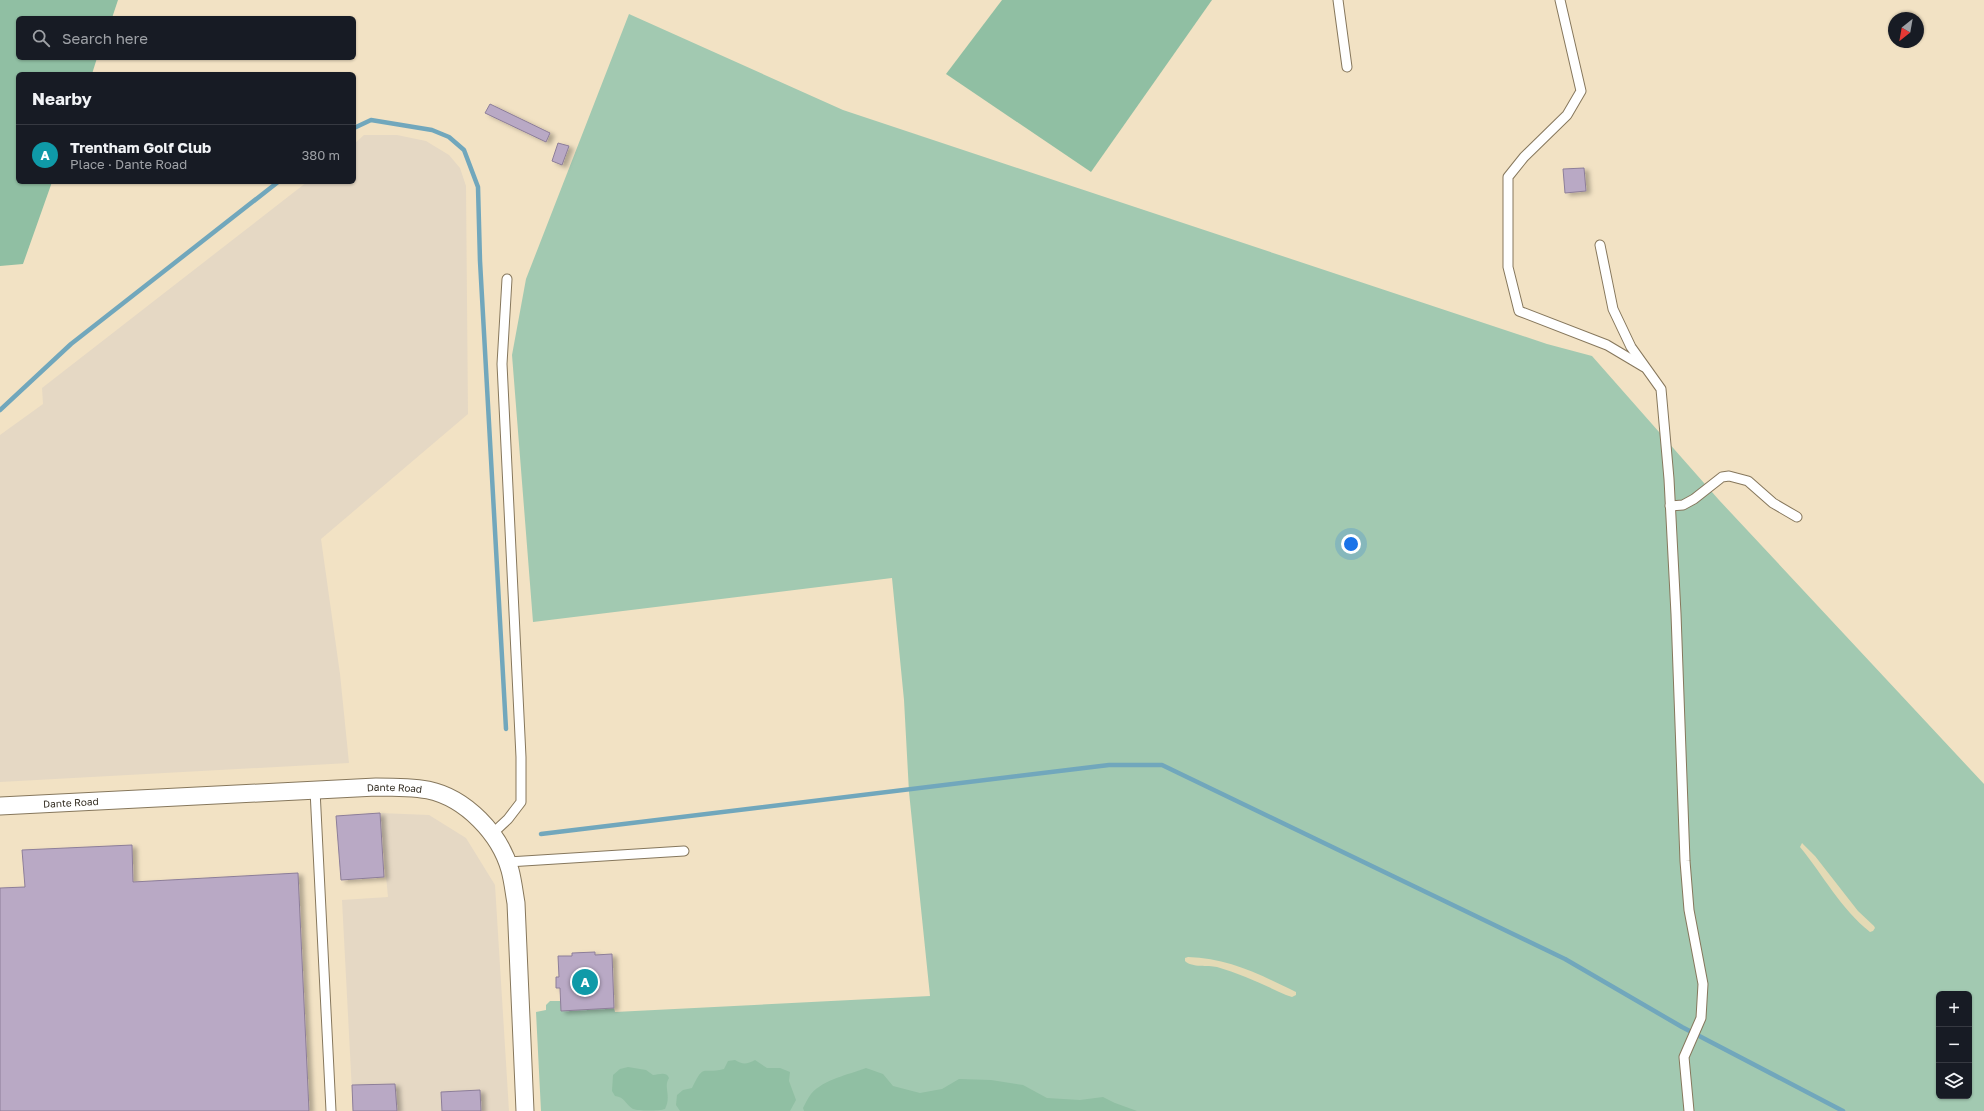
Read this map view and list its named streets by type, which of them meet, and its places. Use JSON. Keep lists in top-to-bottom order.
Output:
{
  "streets": {
    "street": ["Dante Road"]
  },
  "north": "bottom left",
  "page": {
    "search": "Search here",
    "heading": "Nearby",
    "list": [
      {
        "mark": "A",
        "name": "Trentham Golf Club",
        "note": "Place · Dante Road",
        "value": "380 m"
      }
    ],
    "pins": "A",
    "map_buttons": ["+", "−"]
  }
}
